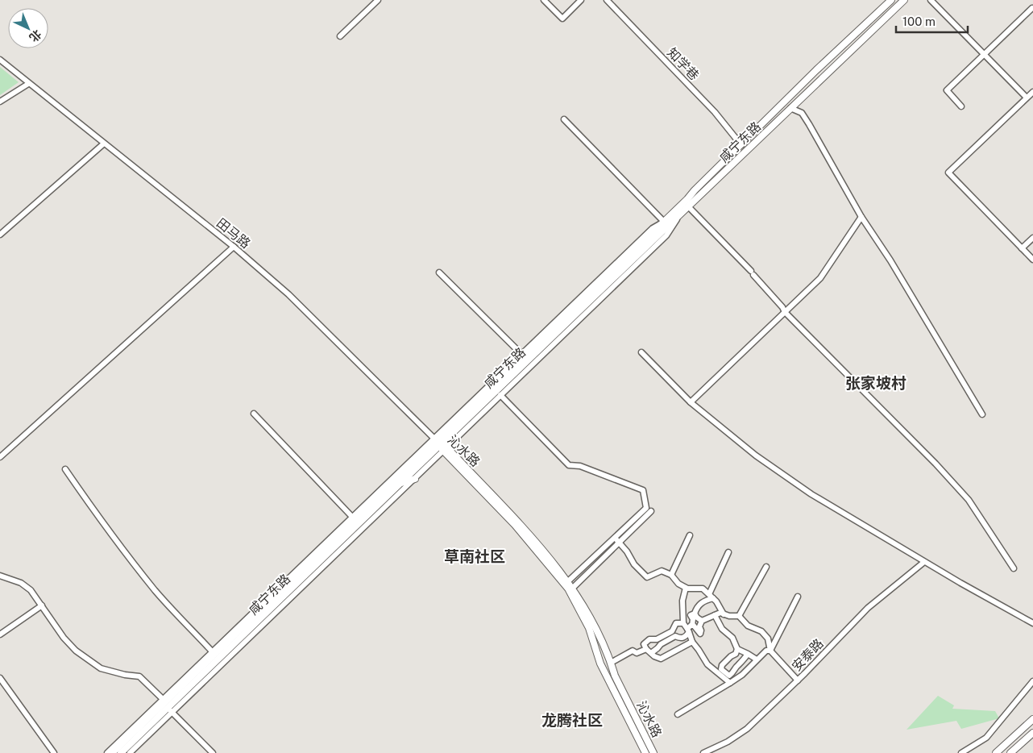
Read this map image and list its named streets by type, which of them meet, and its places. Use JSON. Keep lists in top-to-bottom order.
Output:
{
  "streets": {
    "main road": ["咸宁东路", "沁水路"],
    "street": ["知学巷", "田马路", "安泰路"]
  },
  "crossings": [
    ["知学巷", "咸宁东路"],
    ["咸宁东路", "田马路"],
    ["咸宁东路", "沁水路"],
    ["田马路", "沁水路"]
  ],
  "districts": ["张家坡村", "草南社区", "龙腾社区"],
  "scale_bar": "100 m",
  "north": "bottom right"
}
